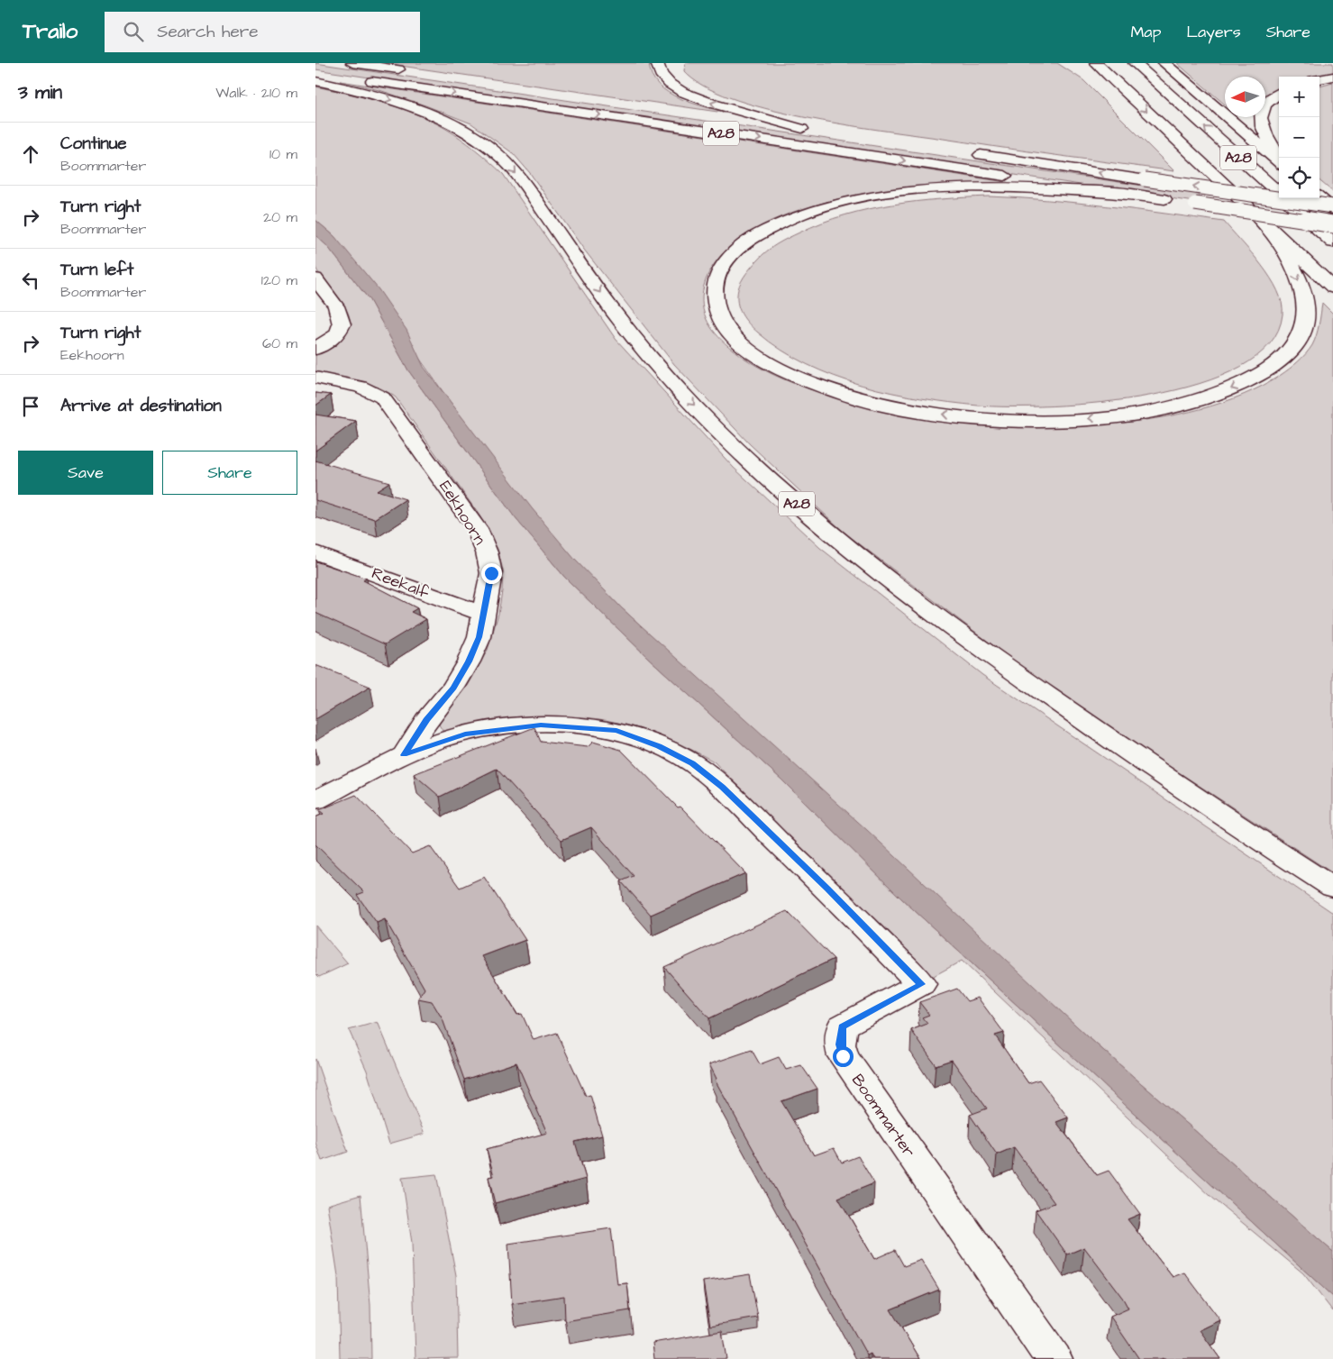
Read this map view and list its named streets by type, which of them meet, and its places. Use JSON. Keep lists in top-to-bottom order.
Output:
{
  "streets": {
    "main road": [
      "A28",
      "Eekhoorn",
      "Reekalf",
      "Boommarter"
    ]
  },
  "crossings": [
    ["Eekhoorn", "Reekalf"],
    ["Eekhoorn", "Boommarter"]
  ],
  "north": "left",
  "page": {
    "header": "Trailo",
    "search": "Search here",
    "nav": ["Map", "Layers", "Share"],
    "heading": ["3 min", "Walk · 210 m"],
    "map_buttons": ["+", "−"],
    "list": [
      ["Continue", "Boommarter", "10 m"],
      ["Turn right", "Boommarter", "20 m"],
      ["Turn left", "Boommarter", "120 m"],
      ["Turn right", "Eekhoorn", "60 m"],
      "Arrive at destination"
    ],
    "buttons": ["Save", "Share"]
  }
}
